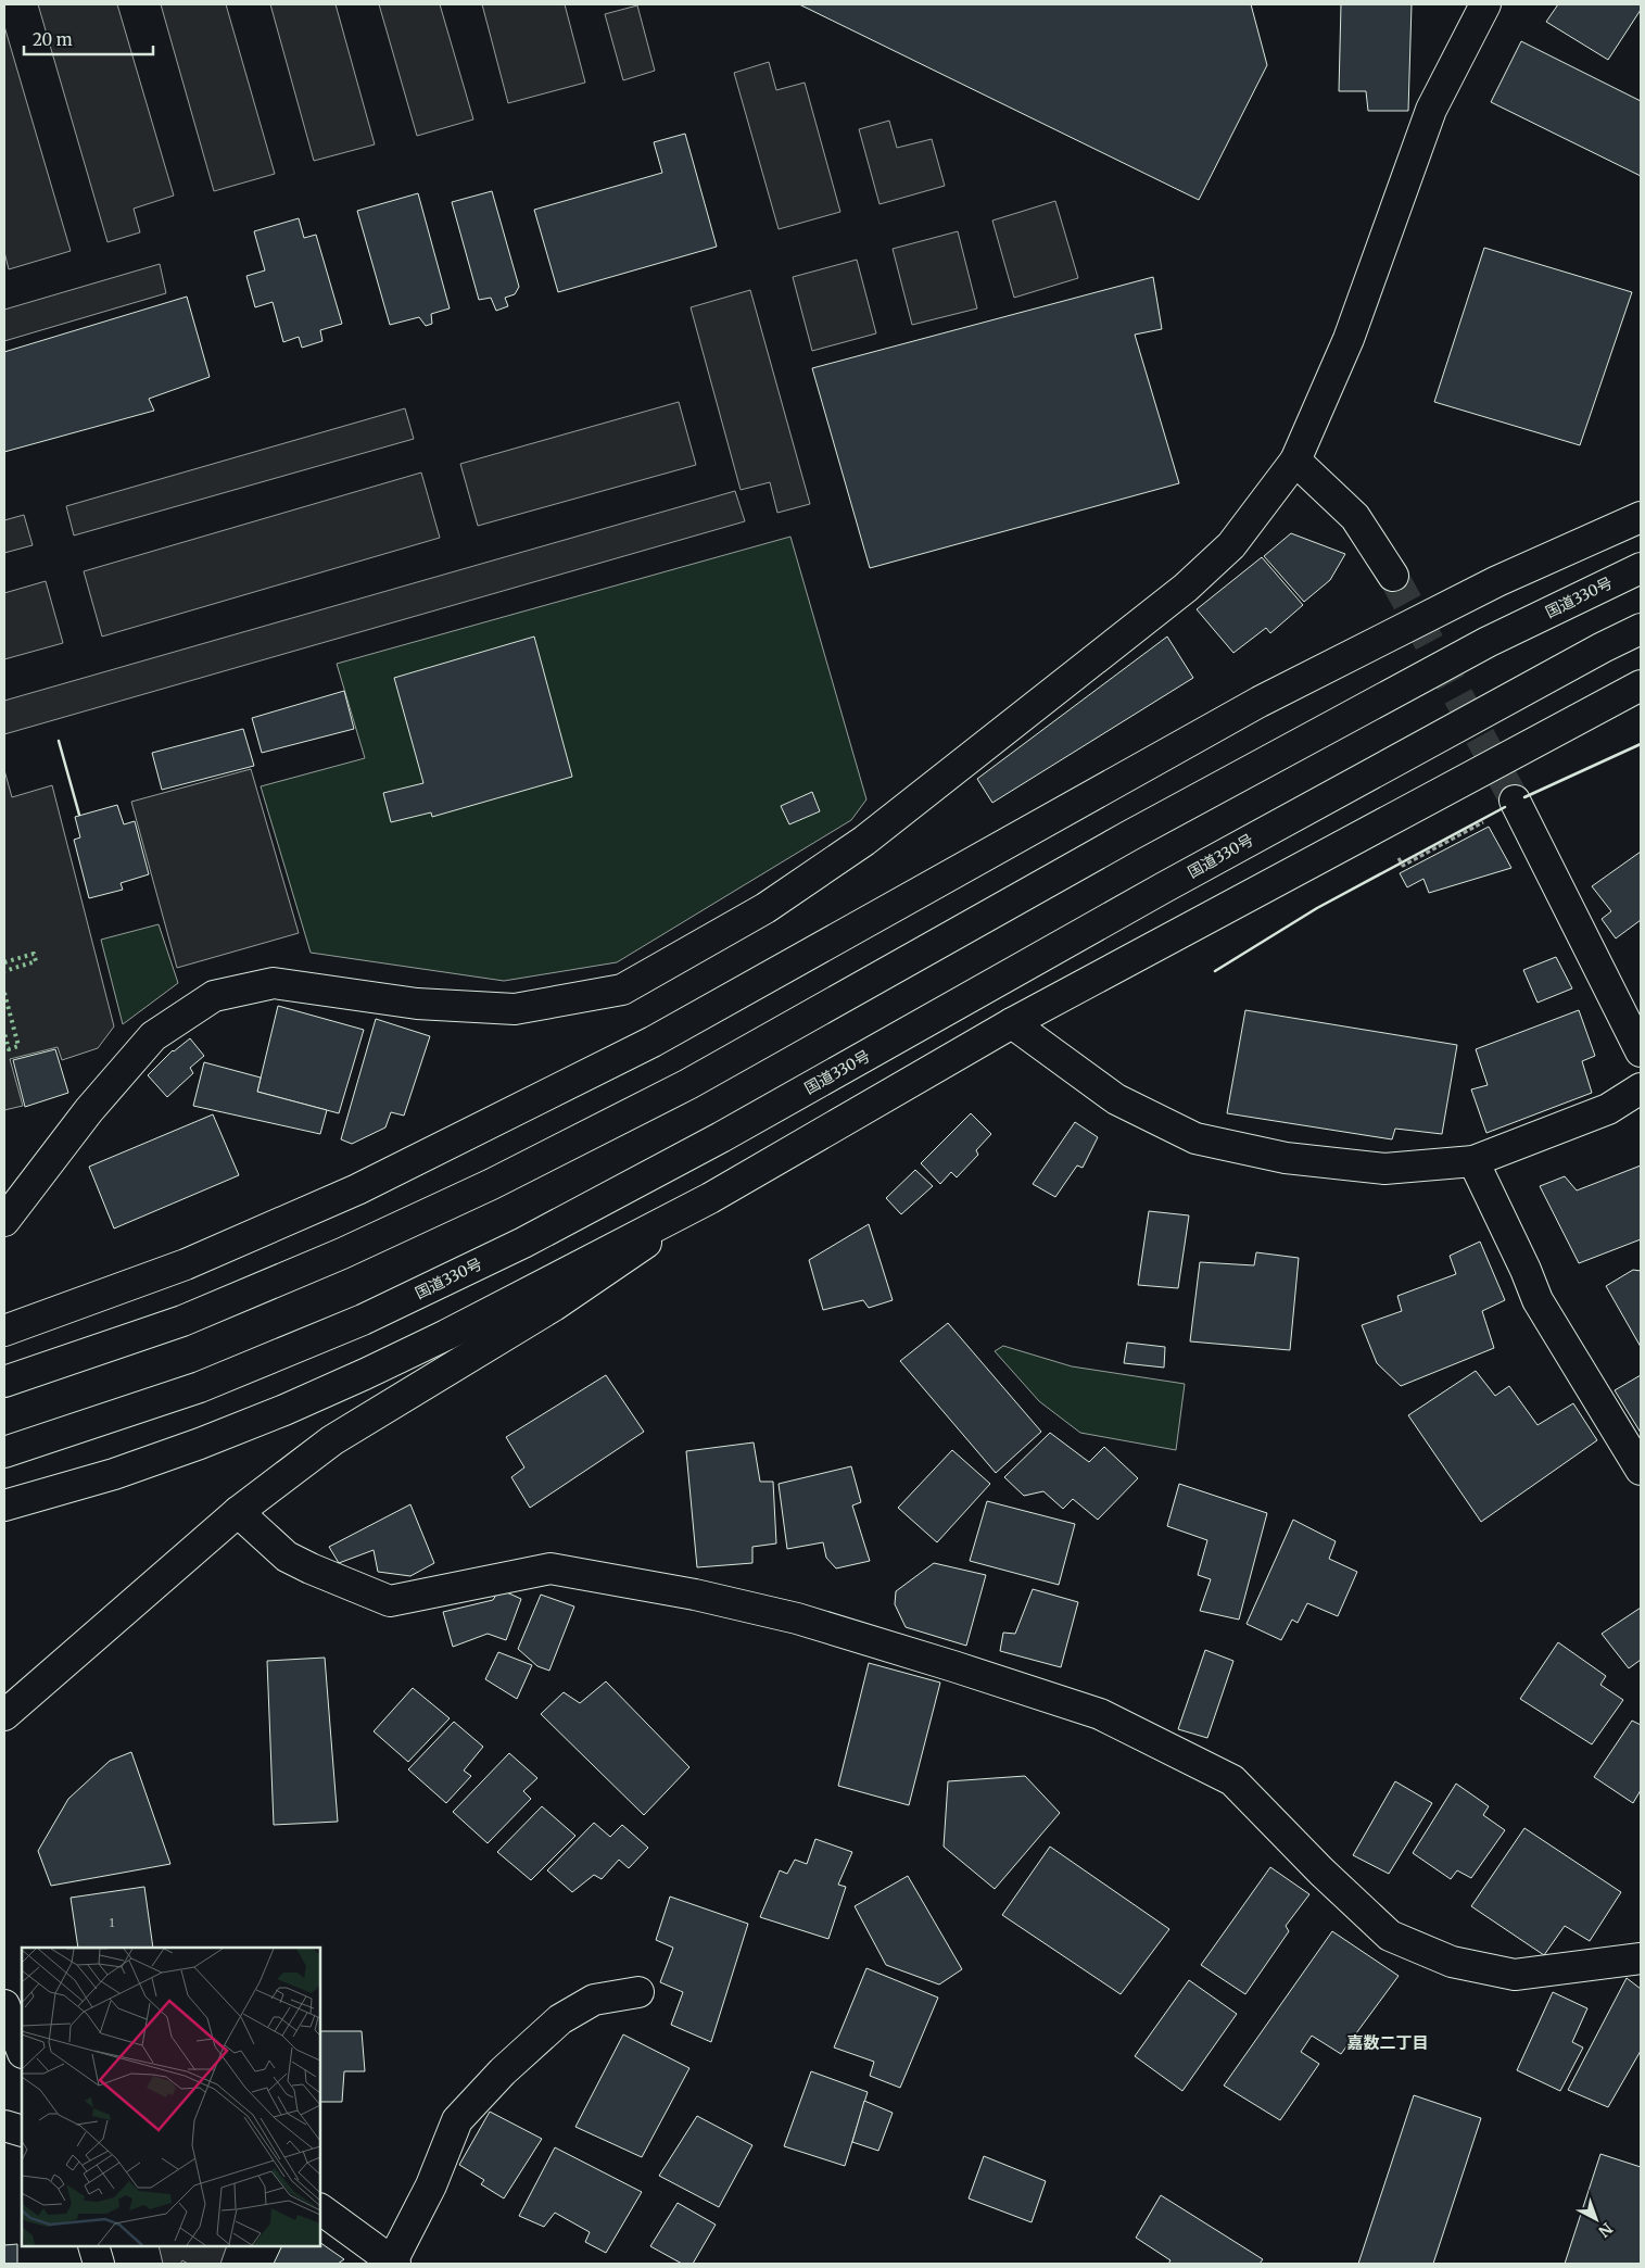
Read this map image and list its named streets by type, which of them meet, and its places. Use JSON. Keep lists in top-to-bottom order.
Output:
{
  "streets": {
    "main road": ["国道330号"]
  },
  "districts": ["嘉数二丁目"],
  "house_numbers": ["1"],
  "scale_bar": "20 m",
  "north": "bottom right"
}
